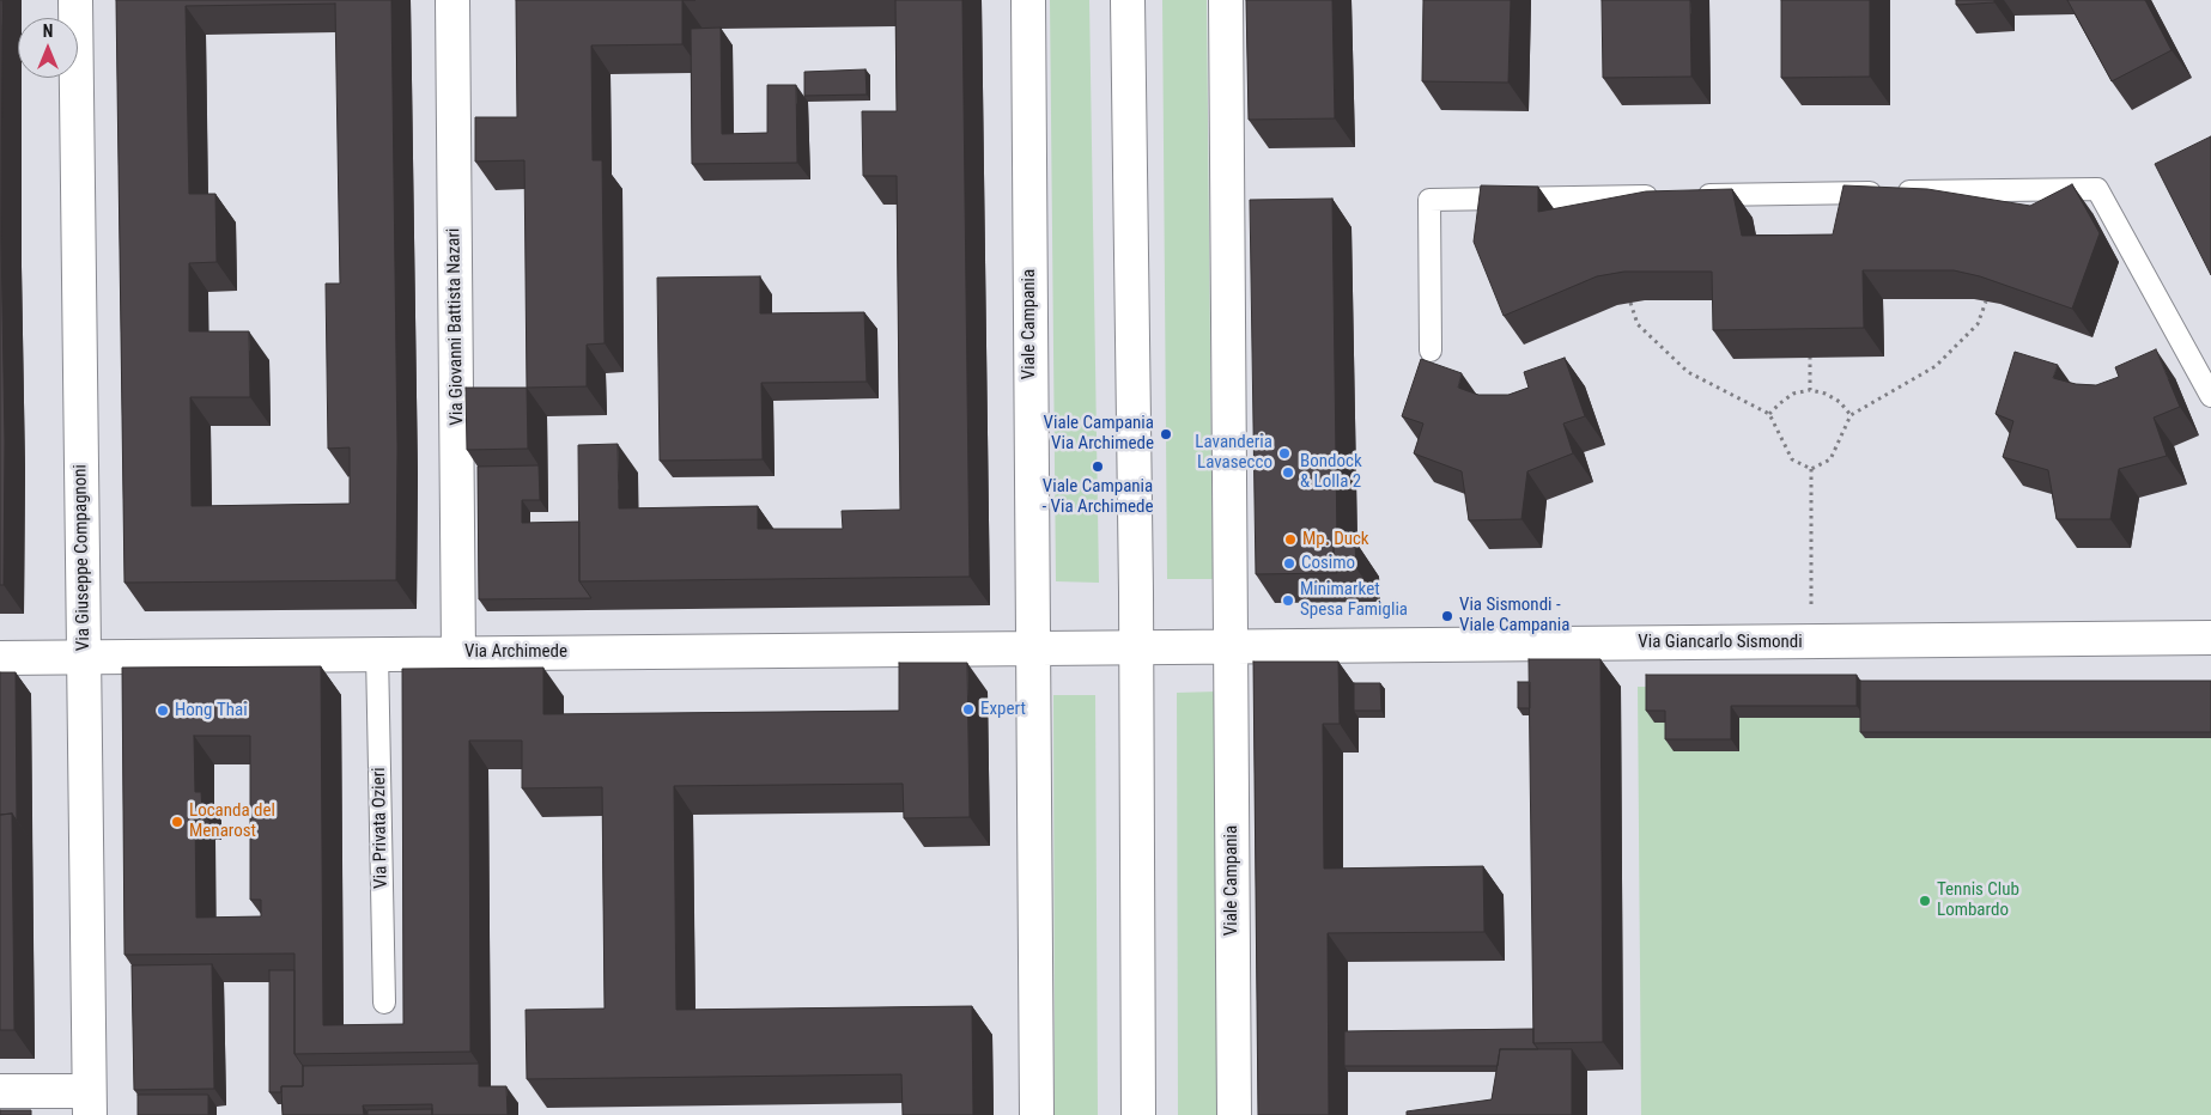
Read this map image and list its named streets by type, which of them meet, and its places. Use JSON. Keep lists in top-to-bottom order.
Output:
{
  "streets": {
    "street": [
      "Viale Campania",
      "Via Giovanni Battista Nazari",
      "Via Giuseppe Compagnoni",
      "Via Giancarlo Sismondi",
      "Via Archimede"
    ],
    "lane": ["Via Privata Ozieri"]
  },
  "crossings": [
    ["Viale Campania", "Via Giancarlo Sismondi"],
    ["Viale Campania", "Via Archimede"],
    ["Via Giovanni Battista Nazari", "Via Archimede"],
    ["Via Giuseppe Compagnoni", "Via Archimede"],
    ["Via Archimede", "Via Privata Ozieri"]
  ],
  "places": [
    "Viale Campania Via Archimede",
    "Lavanderia Lavasecco",
    "Viale Campania - Via Archimede",
    "Bondock & Lolla 2",
    "Mp. Duck",
    "Cosimo",
    "Minimarket Spesa Famiglia",
    "Via Sismondi - Viale Campania",
    "Expert",
    "Hong Thai",
    "Locanda del Menarost",
    "Tennis Club Lombardo"
  ],
  "north": "top"
}
